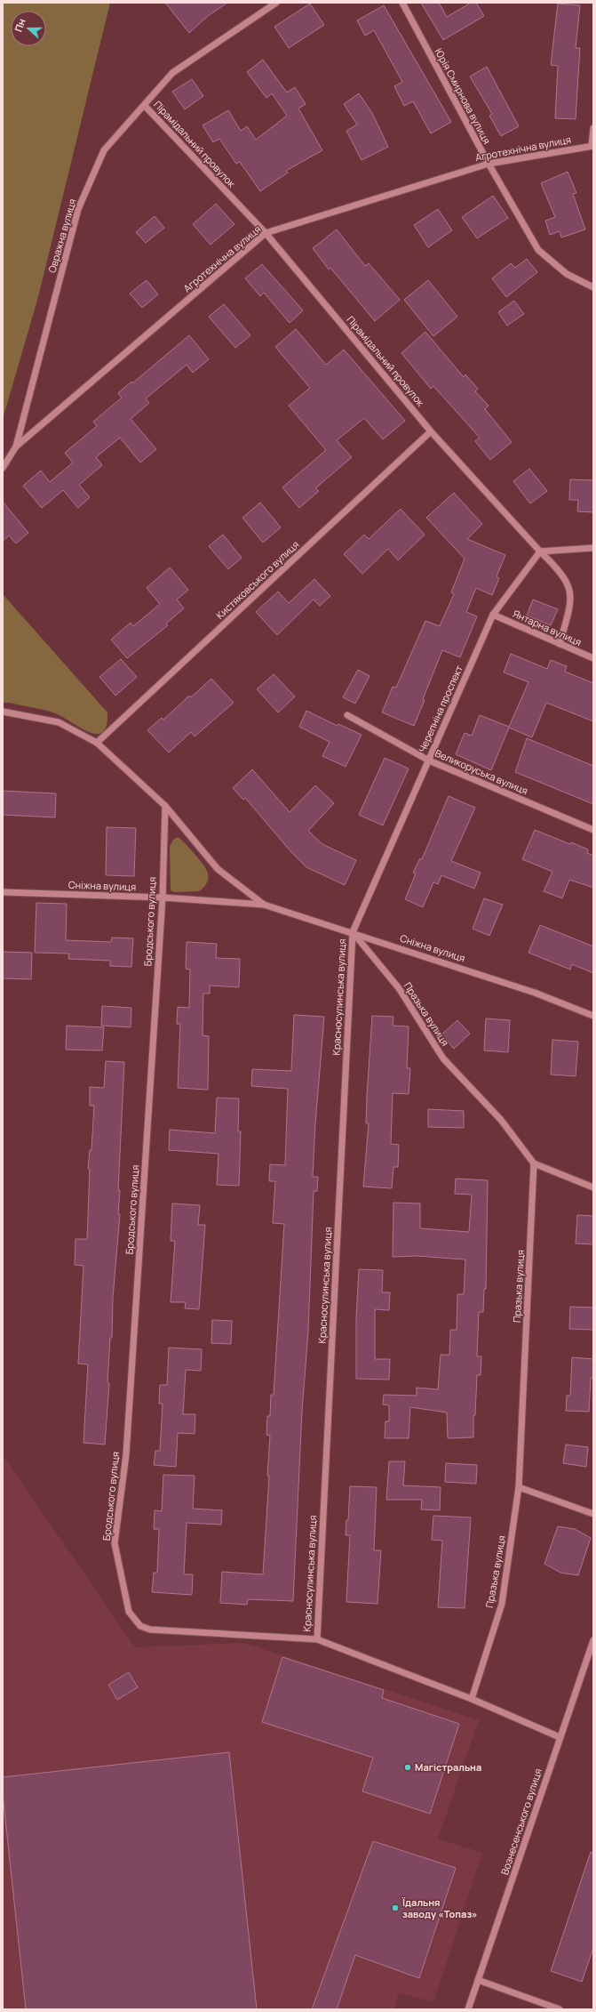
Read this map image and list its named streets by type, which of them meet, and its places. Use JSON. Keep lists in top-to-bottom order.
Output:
{
  "streets": {
    "street": [
      "Юрія Смирнова вулиця",
      "Пірамідальний провулок",
      "Агротехнічна вулиця",
      "Овражна вулиця",
      "Кистяковського вулиця",
      "Янтарна вулиця",
      "Черепніна проспект",
      "Великоруська вулиця",
      "Сніжна вулиця",
      "Бродського вулиця",
      "Красносулинська вулиця",
      "Празька вулиця",
      "Вознесенського вулиця"
    ]
  },
  "crossings": [
    ["Юрія Смирнова вулиця", "Агротехнічна вулиця"],
    ["Пірамідальний провулок", "Агротехнічна вулиця"],
    ["Пірамідальний провулок", "Овражна вулиця"],
    ["Пірамідальний провулок", "Кистяковського вулиця"],
    ["Пірамідальний провулок", "Янтарна вулиця"],
    ["Пірамідальний провулок", "Черепніна проспект"],
    ["Агротехнічна вулиця", "Овражна вулиця"],
    ["Кистяковського вулиця", "Сніжна вулиця"],
    ["Янтарна вулиця", "Черепніна проспект"],
    ["Черепніна проспект", "Великоруська вулиця"],
    ["Черепніна проспект", "Сніжна вулиця"],
    ["Черепніна проспект", "Красносулинська вулиця"],
    ["Черепніна проспект", "Празька вулиця"],
    ["Сніжна вулиця", "Бродського вулиця"],
    ["Сніжна вулиця", "Красносулинська вулиця"],
    ["Сніжна вулиця", "Празька вулиця"],
    ["Бродського вулиця", "Красносулинська вулиця"],
    ["Красносулинська вулиця", "Празька вулиця"]
  ],
  "places": ["Магістральна", "Їдальня заводу «Топаз»"],
  "north": "left"
}
